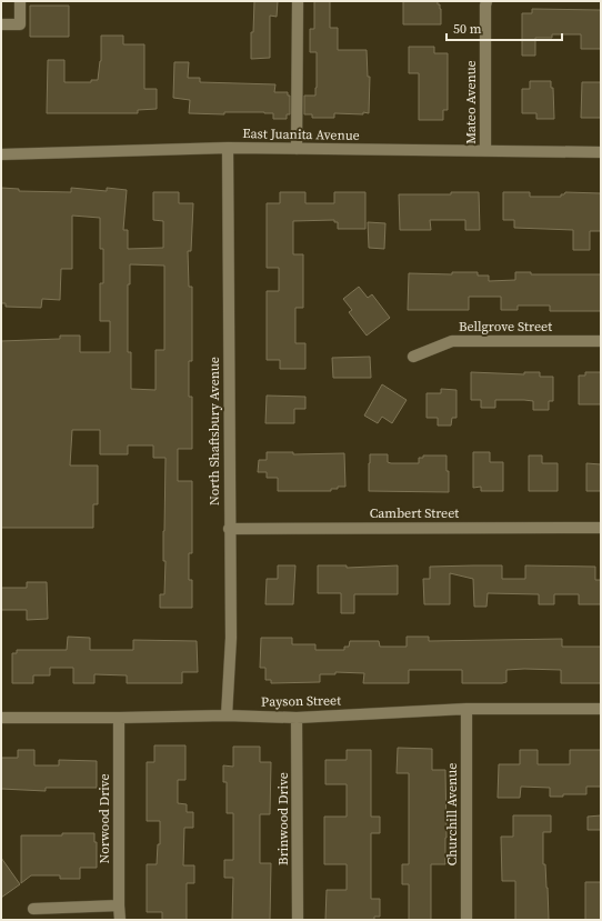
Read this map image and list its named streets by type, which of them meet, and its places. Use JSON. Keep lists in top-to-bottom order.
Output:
{
  "streets": {
    "street": [
      "Mateo Avenue",
      "East Juanita Avenue",
      "Bellgrove Street",
      "North Shaftsbury Avenue",
      "Cambert Street",
      "Payson Street",
      "Churchill Avenue",
      "Norwood Drive",
      "Brinwood Drive"
    ]
  },
  "crossings": [
    ["Mateo Avenue", "East Juanita Avenue"],
    ["East Juanita Avenue", "North Shaftsbury Avenue"],
    ["North Shaftsbury Avenue", "Cambert Street"],
    ["North Shaftsbury Avenue", "Payson Street"],
    ["Payson Street", "Churchill Avenue"],
    ["Payson Street", "Norwood Drive"],
    ["Payson Street", "Brinwood Drive"]
  ],
  "scale_bar": "50 m"
}
